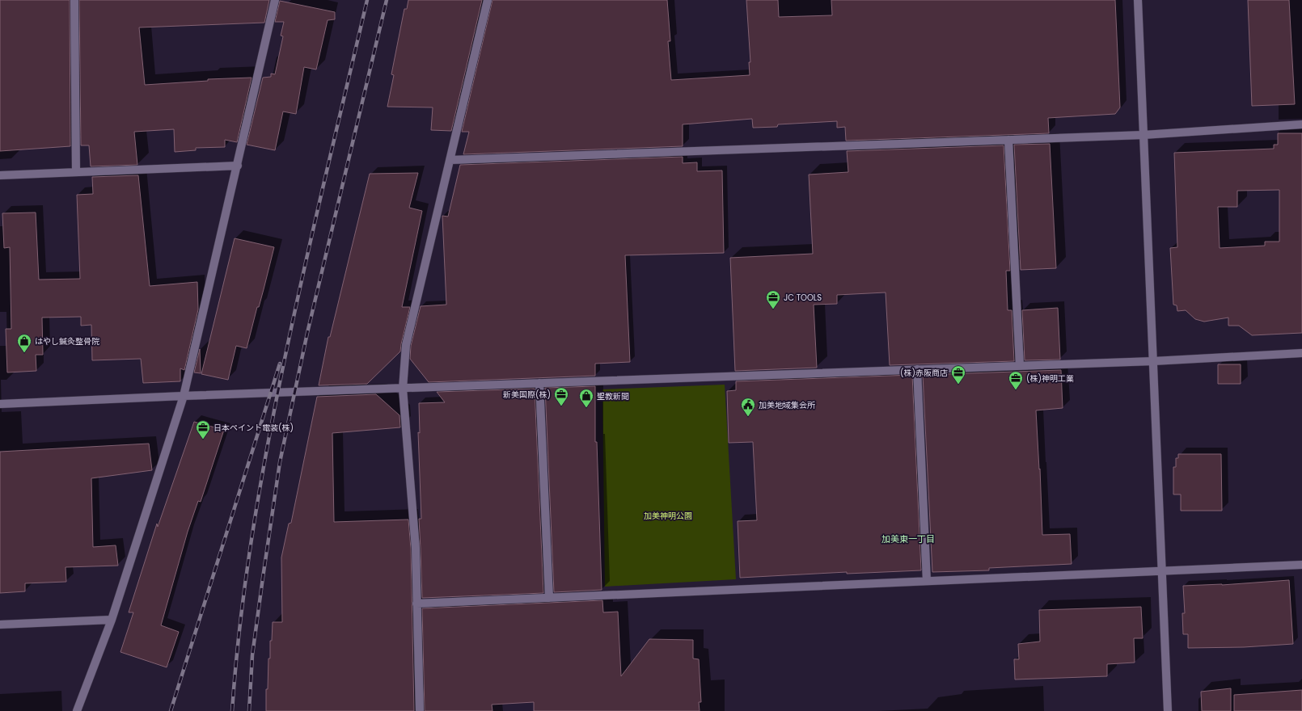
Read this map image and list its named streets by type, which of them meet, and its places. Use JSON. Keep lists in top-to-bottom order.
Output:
{
  "districts": ["加美東一丁目"],
  "parks": ["加美神明公園"],
  "places": {
    "office": [
      "JC TOOLS",
      "(株)赤阪商店",
      "(株)神明工業",
      "新美国際(株)",
      "日本ペイント電装(株)"
    ],
    "shop": ["はやし鍼灸整骨院", "聖教新聞"],
    "public building": ["加美地域集会所"]
  }
}
